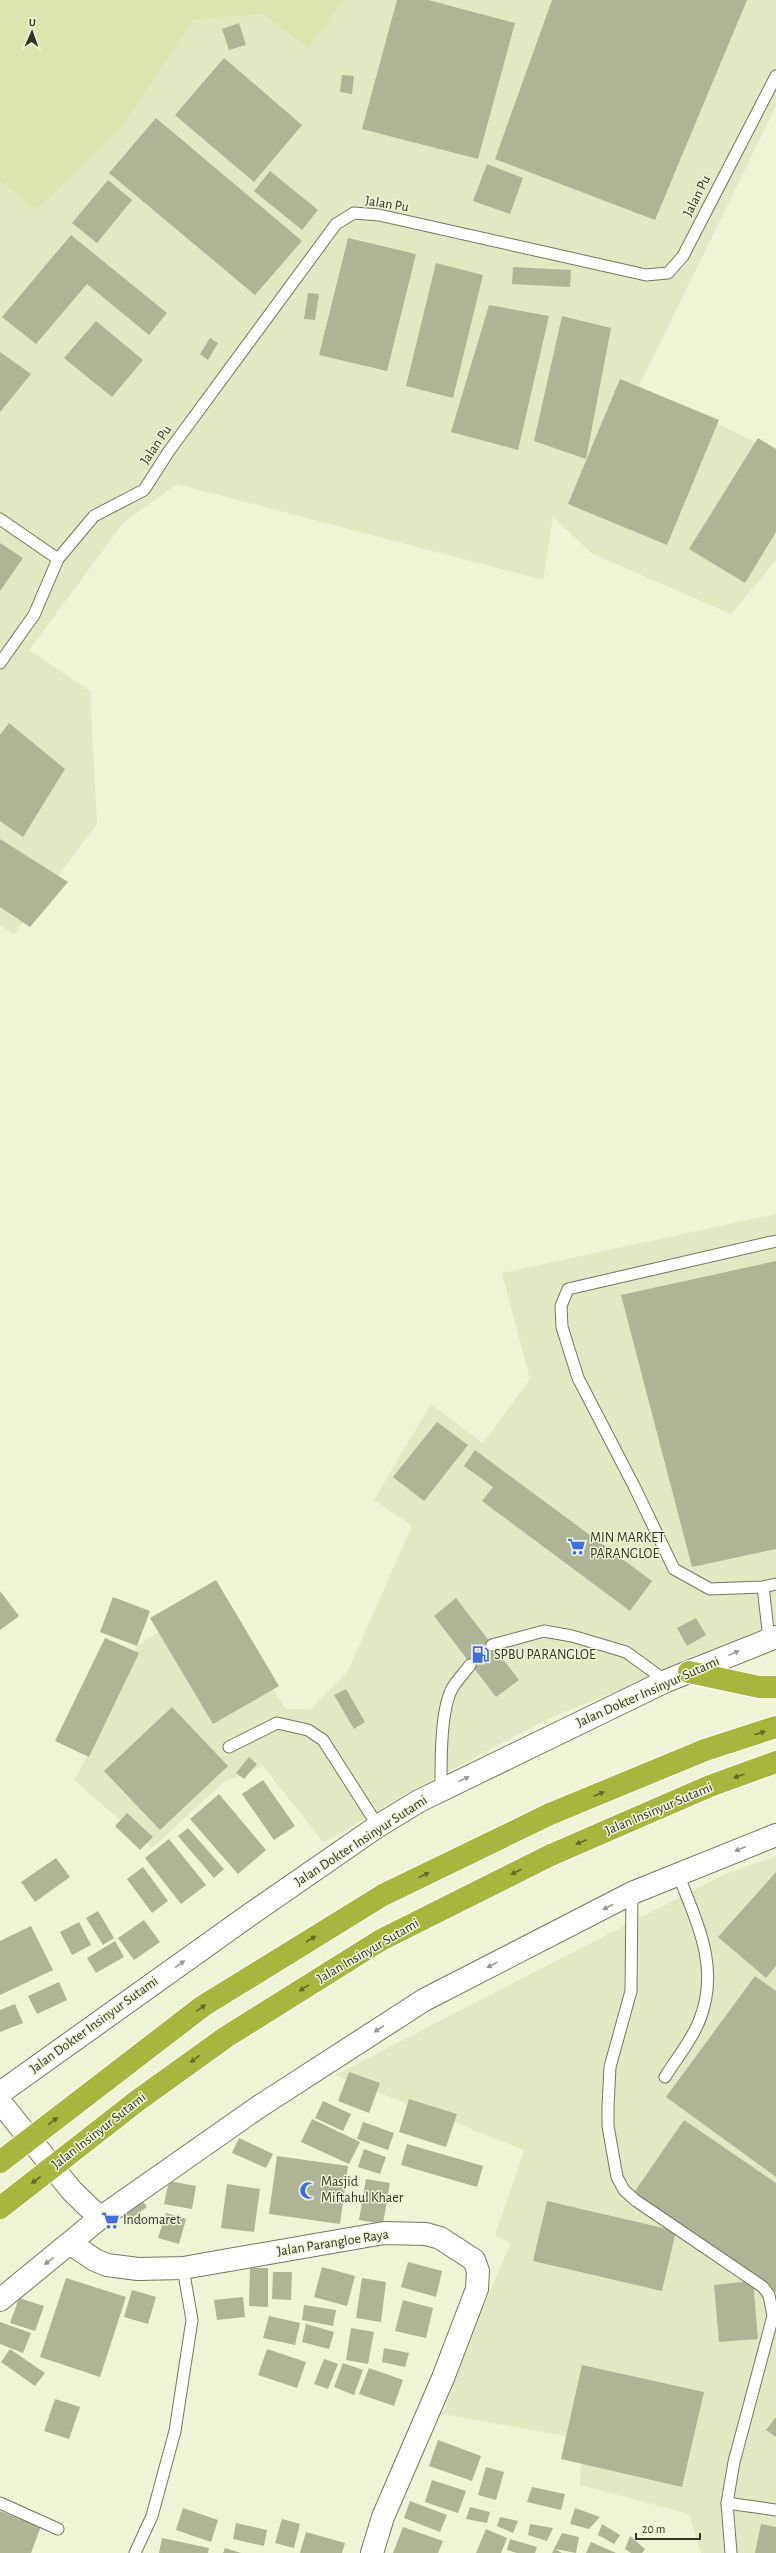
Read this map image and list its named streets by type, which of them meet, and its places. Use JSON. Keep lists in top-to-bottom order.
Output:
{
  "streets": {
    "highway": ["Jalan Insinyur Sutami"],
    "street": ["Jalan Dokter Insinyur Sutami", "Jalan Parangloe Raya"],
    "lane": ["Jalan Pu"]
  },
  "places": {
    "supermarket": ["MIN MARKET PARANGLOE", "Indomaret"],
    "fuel station": ["SPBU PARANGLOE"],
    "mosque": ["Masjid Miftahul Khaer"]
  },
  "scale_bar": "20 m",
  "north": "top"
}
